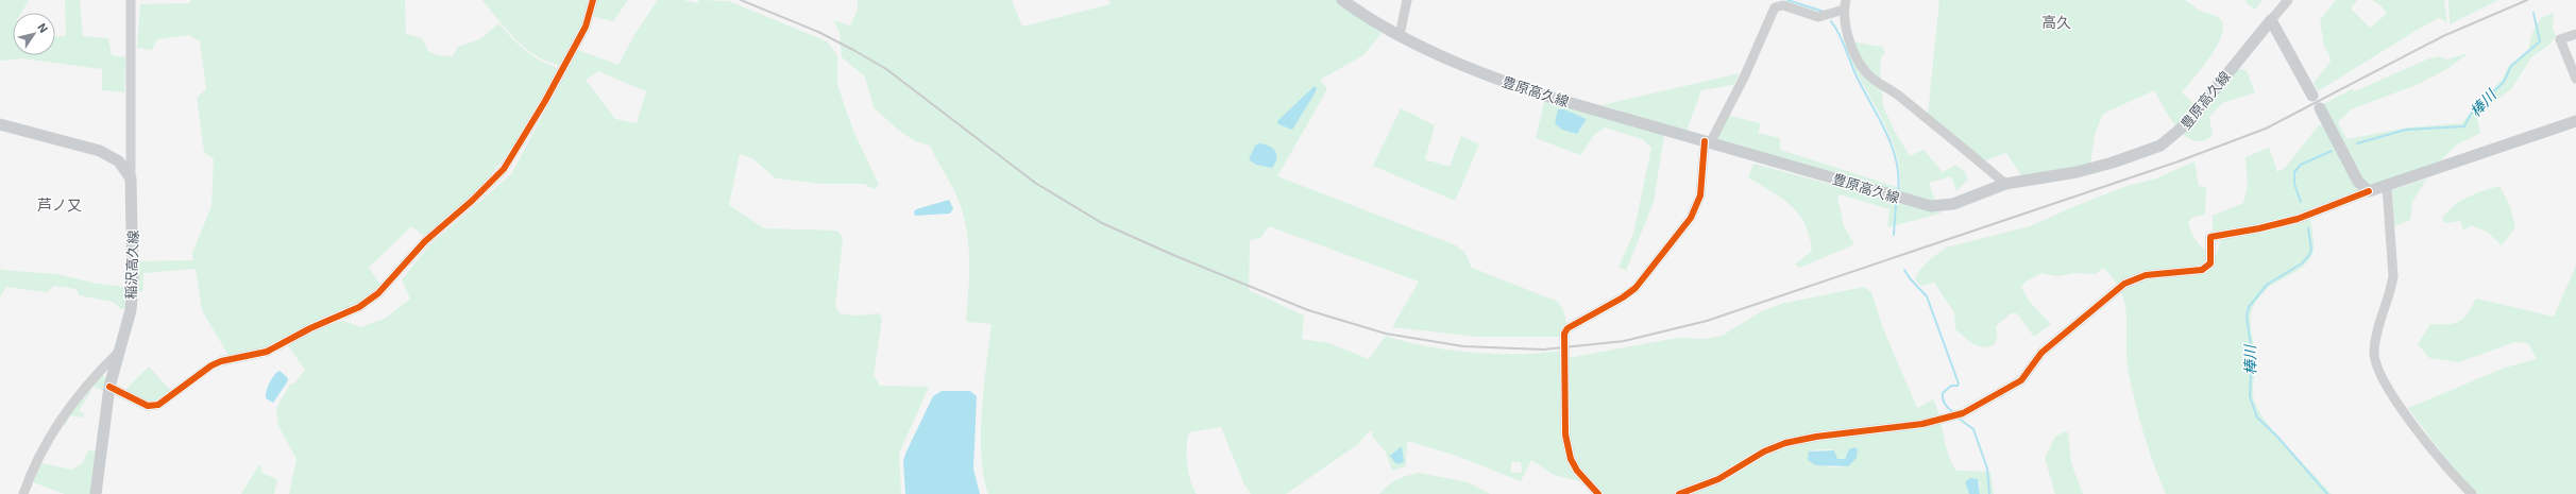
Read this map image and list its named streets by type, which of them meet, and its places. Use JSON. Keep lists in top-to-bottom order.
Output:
{
  "streets": {
    "main road": ["豊原高久線", "稲沢高久線"]
  },
  "districts": ["高久", "芦ノ又"],
  "water": ["棒川"],
  "north": "top right"
}
